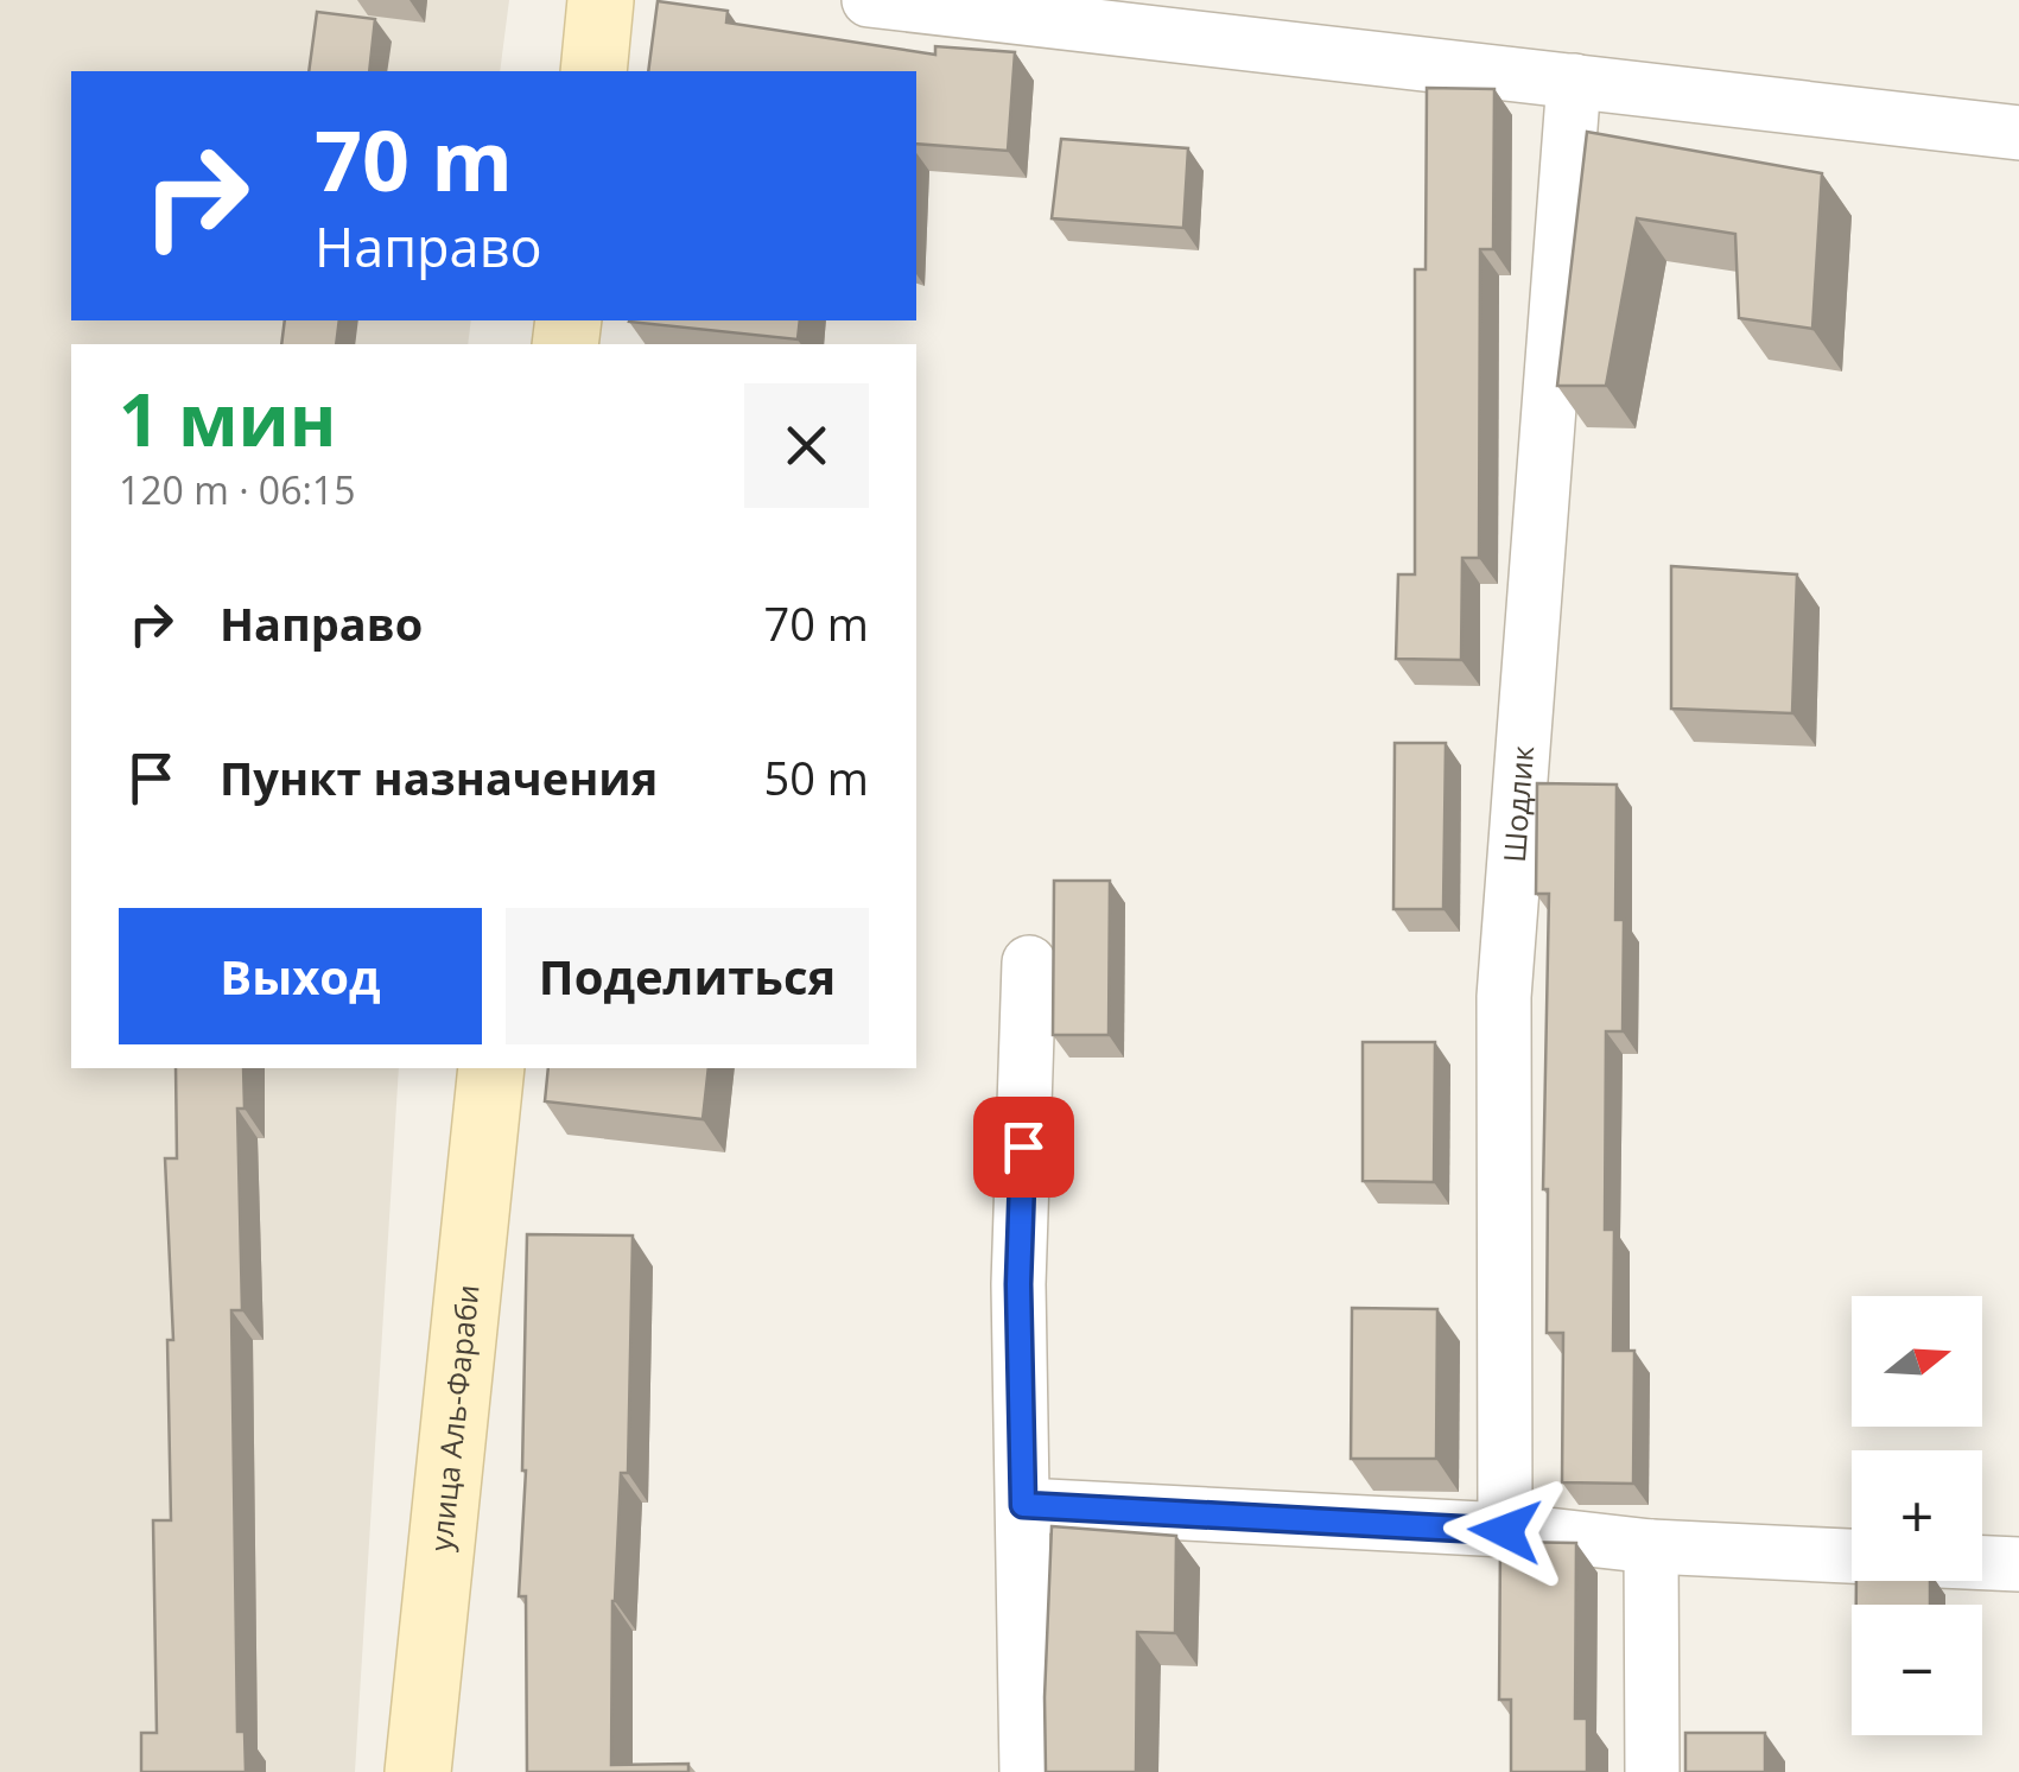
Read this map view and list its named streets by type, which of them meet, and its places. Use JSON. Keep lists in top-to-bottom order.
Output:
{
  "streets": {
    "main road": ["улица Аль-Фараби"],
    "street": ["Шодлик"]
  },
  "north": "right",
  "page": {
    "turn": ["70 m", "Направо"],
    "heading": ["1 мин", "120 m · 06:15"],
    "list": [
      {
        "name": "Направо",
        "value": "70 m"
      },
      {
        "name": "Пункт назначения",
        "value": "50 m"
      }
    ],
    "buttons": ["Выход", "Поделиться"],
    "map_buttons": ["+", "−"]
  }
}
